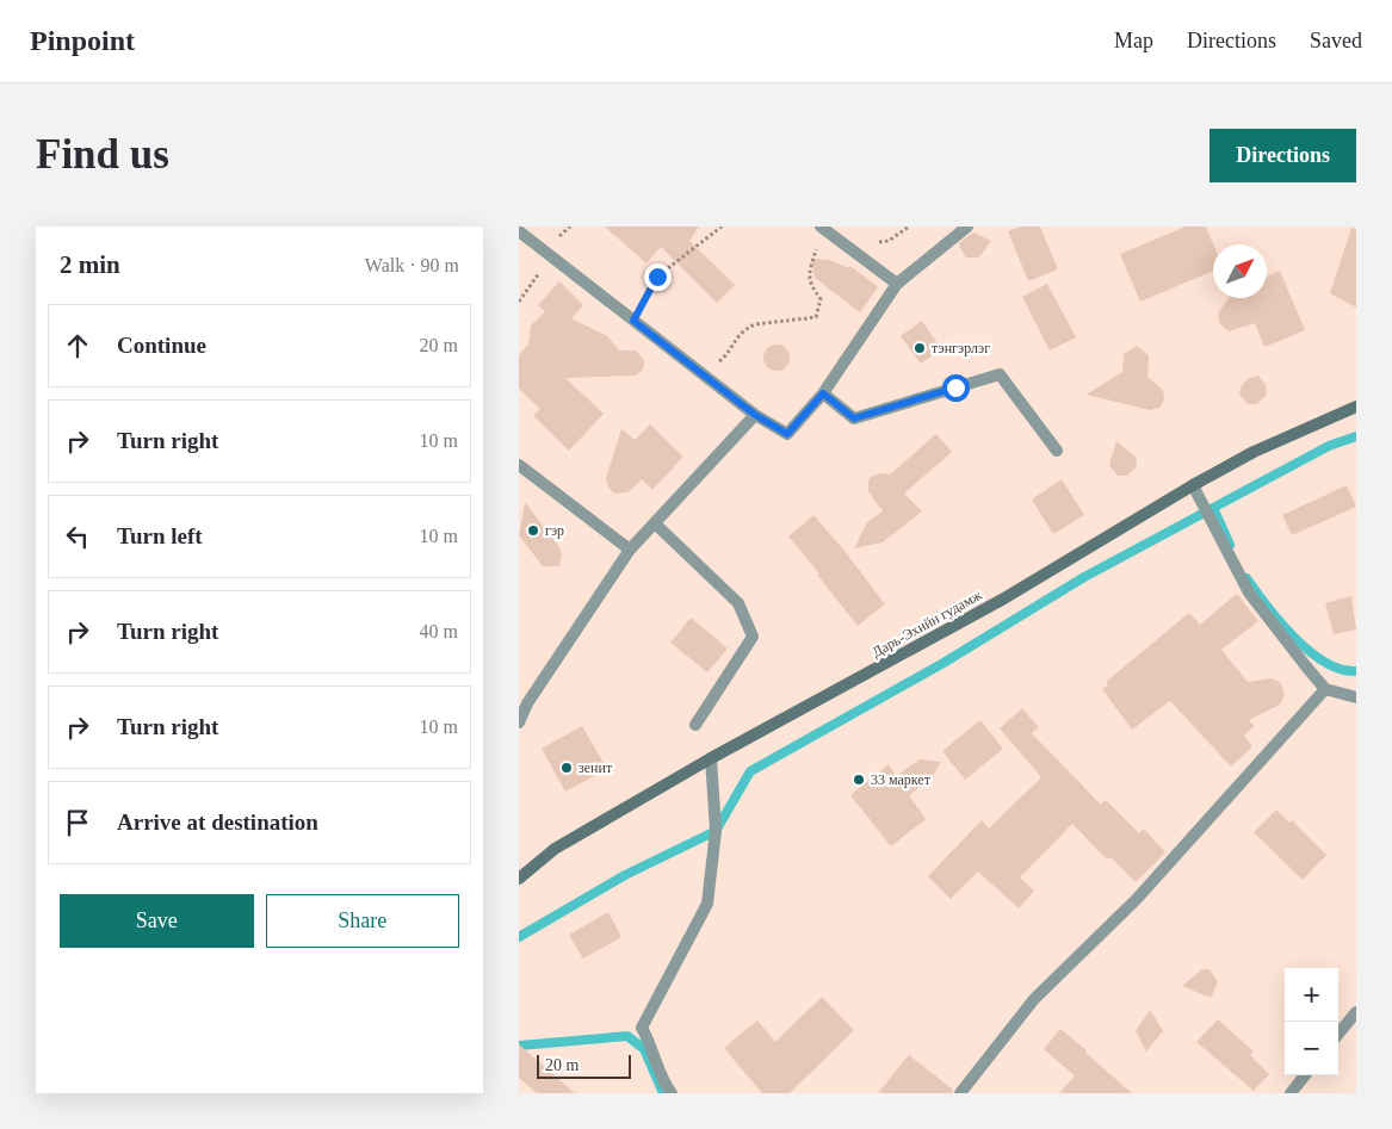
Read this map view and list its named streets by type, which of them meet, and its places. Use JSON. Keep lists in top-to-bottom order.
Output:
{
  "streets": {
    "main road": ["Дарь-Эхийн гудамж"]
  },
  "places": [
    "тэнгэрлэг",
    "гэр",
    "зенит",
    "33 маркет"
  ],
  "scale_bar": "20 m",
  "north": "top right",
  "page": {
    "header": "Pinpoint",
    "nav": ["Map", "Directions", "Saved"],
    "buttons": [
      "Directions",
      ["Save", "Share"]
    ],
    "title": "Find us",
    "heading": ["2 min", "Walk · 90 m"],
    "list": [
      ["Continue", "20 m"],
      ["Turn right", "10 m"],
      ["Turn left", "10 m"],
      ["Turn right", "40 m"],
      ["Turn right", "10 m"],
      "Arrive at destination"
    ],
    "map_buttons": ["+", "−"],
    "scale": "20 m"
  }
}
